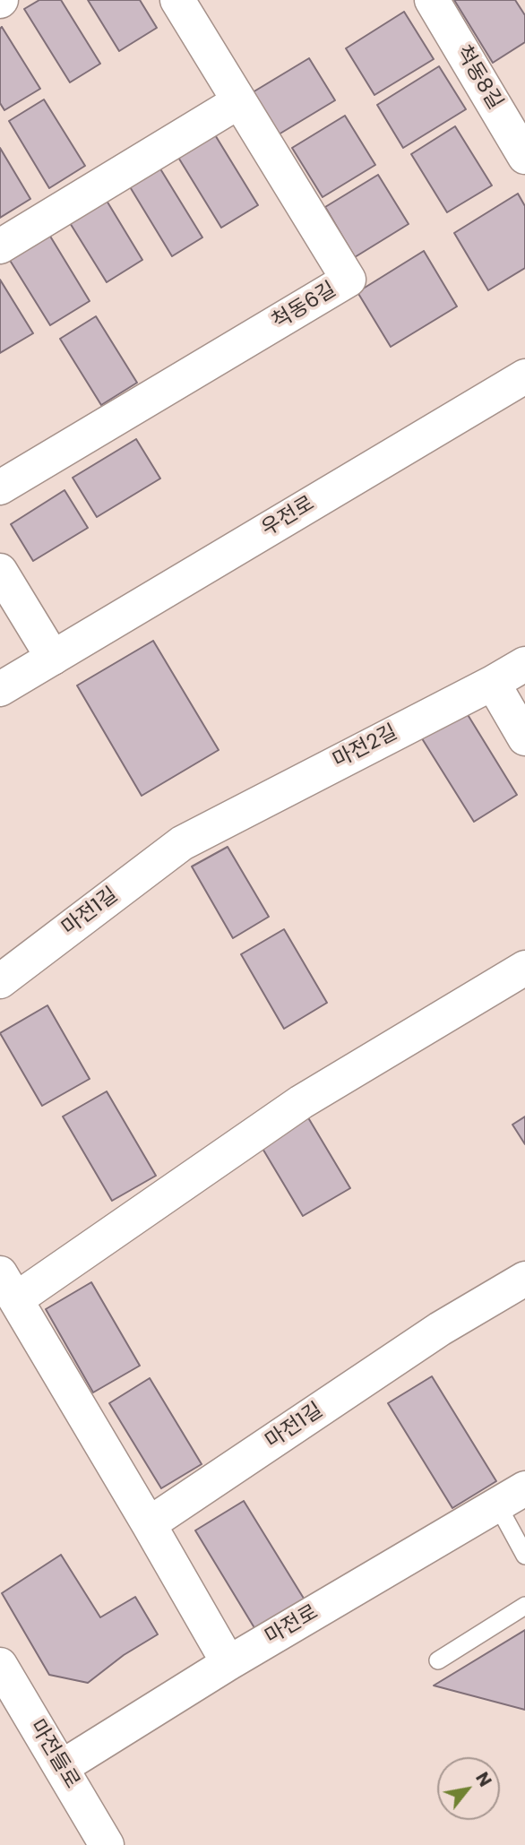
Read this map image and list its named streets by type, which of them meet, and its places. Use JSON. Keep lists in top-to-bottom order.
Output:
{
  "streets": {
    "street": [
      "척동8길",
      "척동6길",
      "우전로",
      "마전2길",
      "마전1길",
      "마전로",
      "마전들로"
    ]
  },
  "crossings": [
    ["마전2길", "마전1길"],
    ["마전로", "마전들로"]
  ],
  "north": "top right"
}
